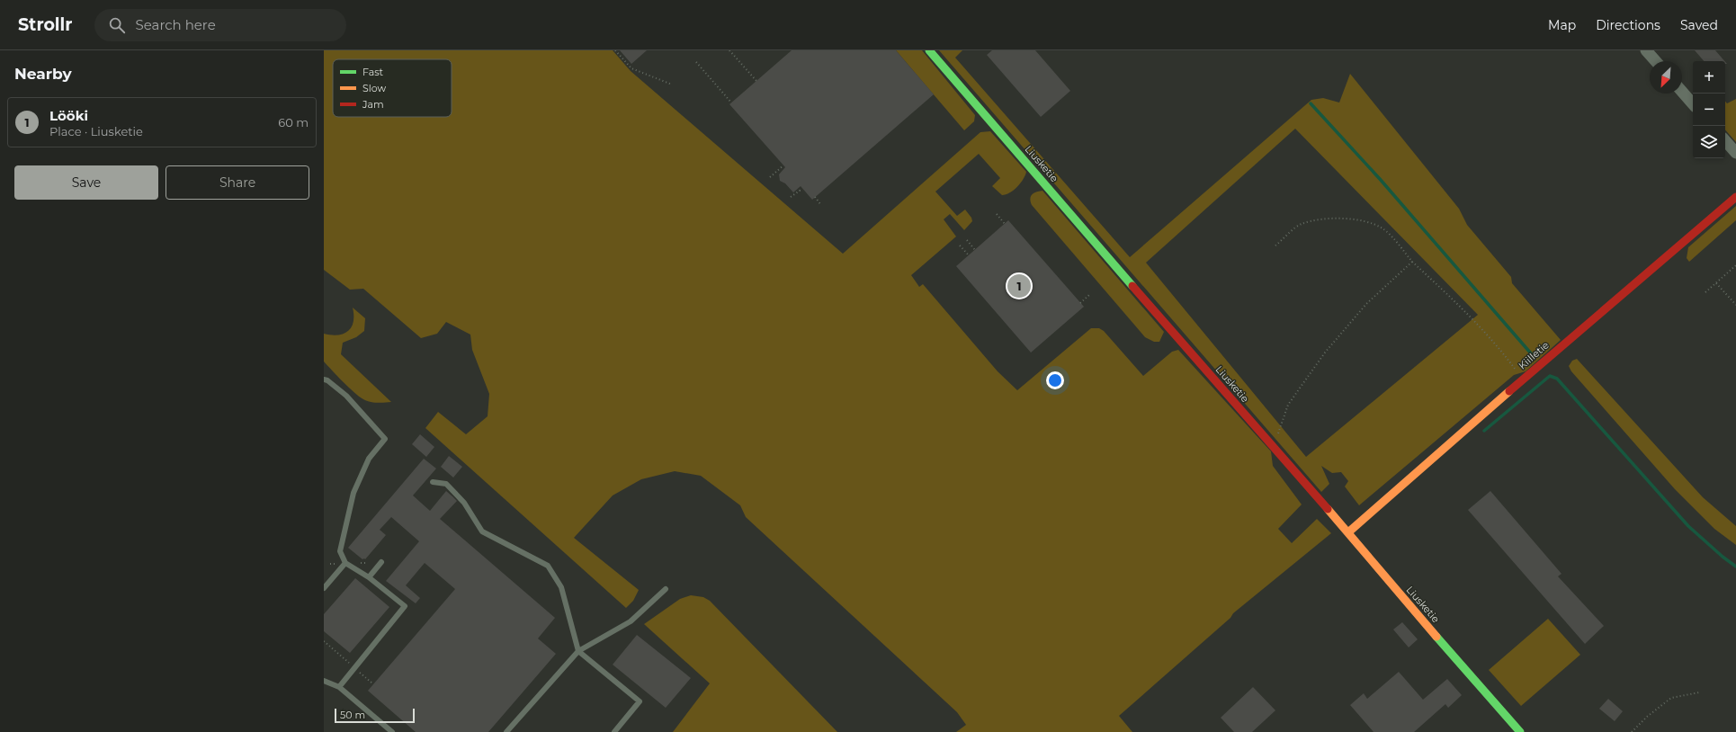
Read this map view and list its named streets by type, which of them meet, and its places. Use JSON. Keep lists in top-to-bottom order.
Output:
{
  "streets": {
    "street": ["Liusketie", "Kiilletie"]
  },
  "crossings": [
    ["Liusketie", "Kiilletie"]
  ],
  "legend": ["Fast", "Slow", "Jam"],
  "scale_bar": "50 m",
  "north": "bottom left",
  "page": {
    "header": "Strollr",
    "search": "Search here",
    "nav": ["Map", "Directions", "Saved"],
    "heading": "Nearby",
    "map_buttons": ["+", "−"],
    "list": [
      {
        "mark": "1",
        "name": "Lööki",
        "note": "Place · Liusketie",
        "value": "60 m"
      }
    ],
    "buttons": ["Save", "Share"],
    "pins": "1",
    "scale": "50 m"
  }
}
